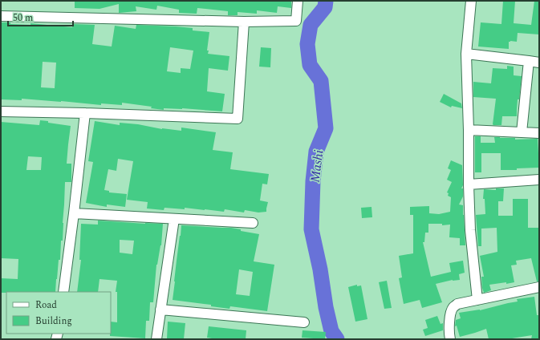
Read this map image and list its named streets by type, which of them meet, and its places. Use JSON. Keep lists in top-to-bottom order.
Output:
{
  "water": ["Mashi"],
  "legend": ["Road", "Building"],
  "scale_bar": "50 m"
}
